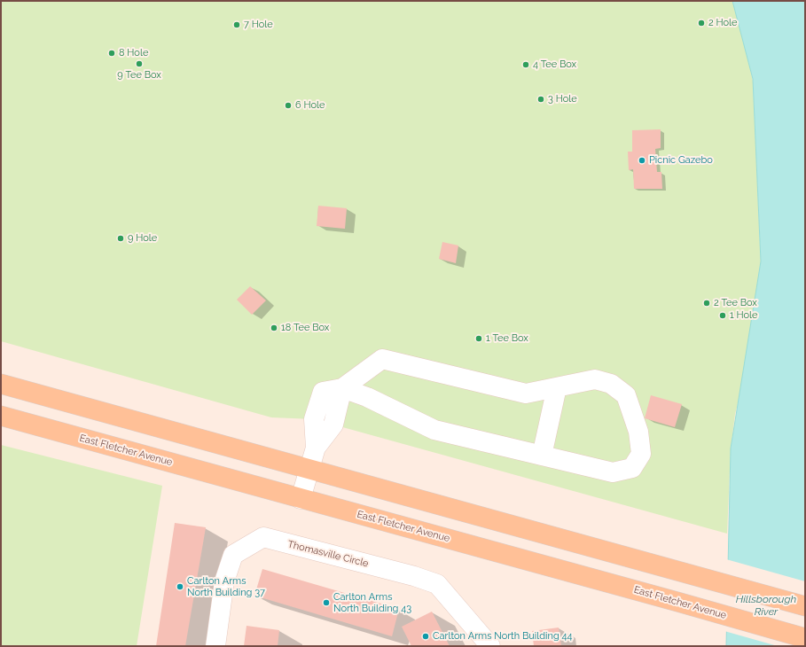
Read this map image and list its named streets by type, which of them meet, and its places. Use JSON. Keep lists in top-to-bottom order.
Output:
{
  "streets": {
    "main road": ["East Fletcher Avenue"],
    "street": ["Thomasville Circle"]
  },
  "water": ["Hillsborough River"],
  "places": [
    "2 Hole",
    "7 Hole",
    "8 Hole",
    "9 Tee Box",
    "4 Tee Box",
    "3 Hole",
    "6 Hole",
    "Picnic Gazebo",
    "9 Hole",
    "2 Tee Box",
    "1 Hole",
    "18 Tee Box",
    "1 Tee Box",
    "Carlton Arms North Building 37",
    "Carlton Arms North Building 43",
    "Carlton Arms North Building 44"
  ]
}
